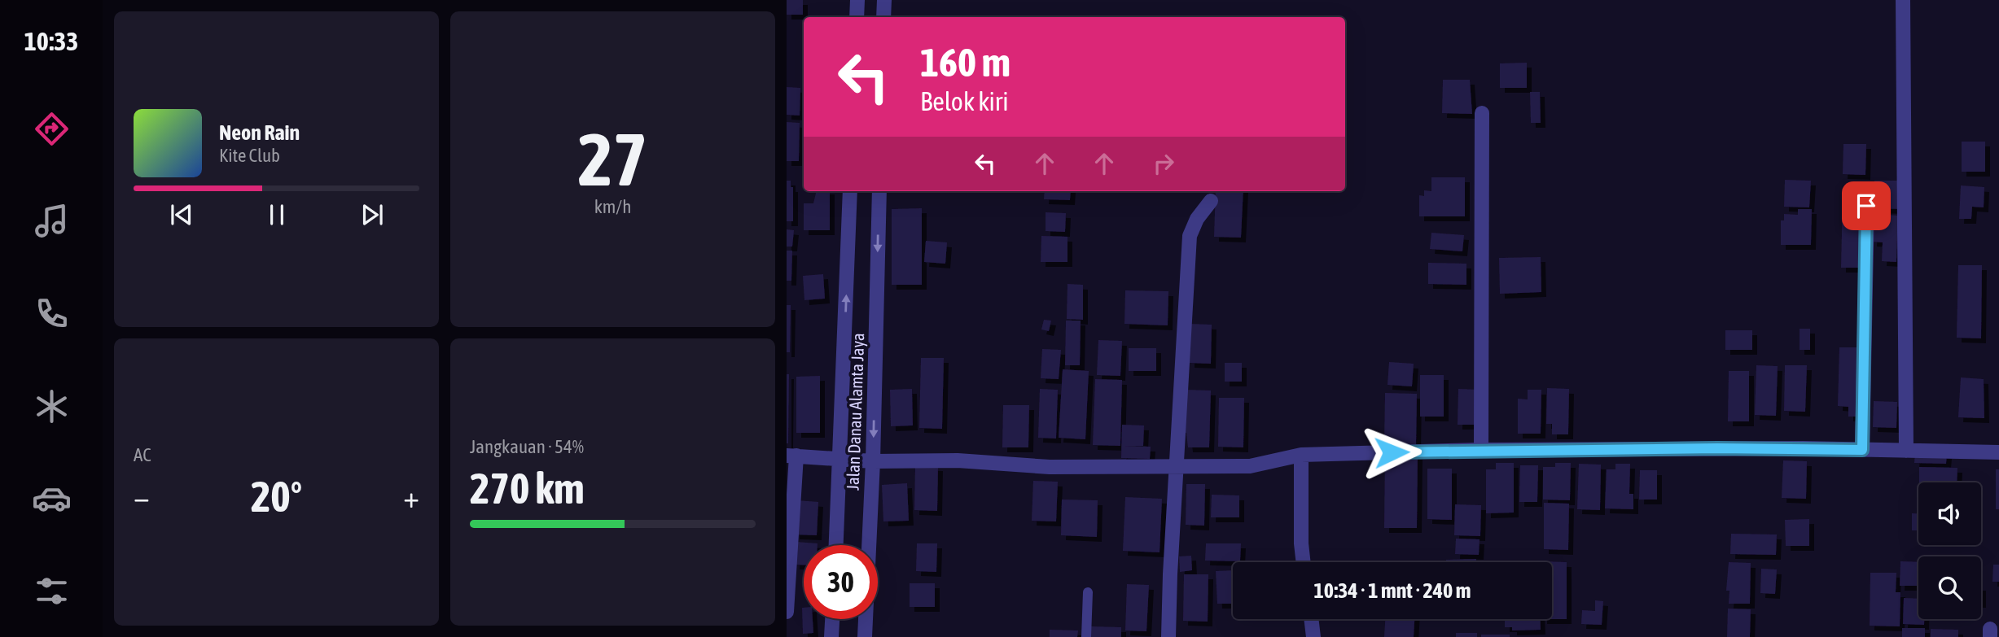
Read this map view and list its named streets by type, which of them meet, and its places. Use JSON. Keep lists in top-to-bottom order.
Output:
{
  "streets": {
    "street": ["Jalan Danau Alamta Jaya"]
  },
  "page": {
    "tabs": "10:33",
    "tile": [
      ["27", "km/h"],
      "AC",
      ["Jangkauan · 54%", "270 km"]
    ],
    "turn": ["160 m", "Belok kiri"],
    "song": ["Neon Rain", "Kite Club"],
    "heat": ["−", "20°", "+"],
    "limit": "30",
    "trip": "10:34 · 1 mnt · 240 m"
  }
}
